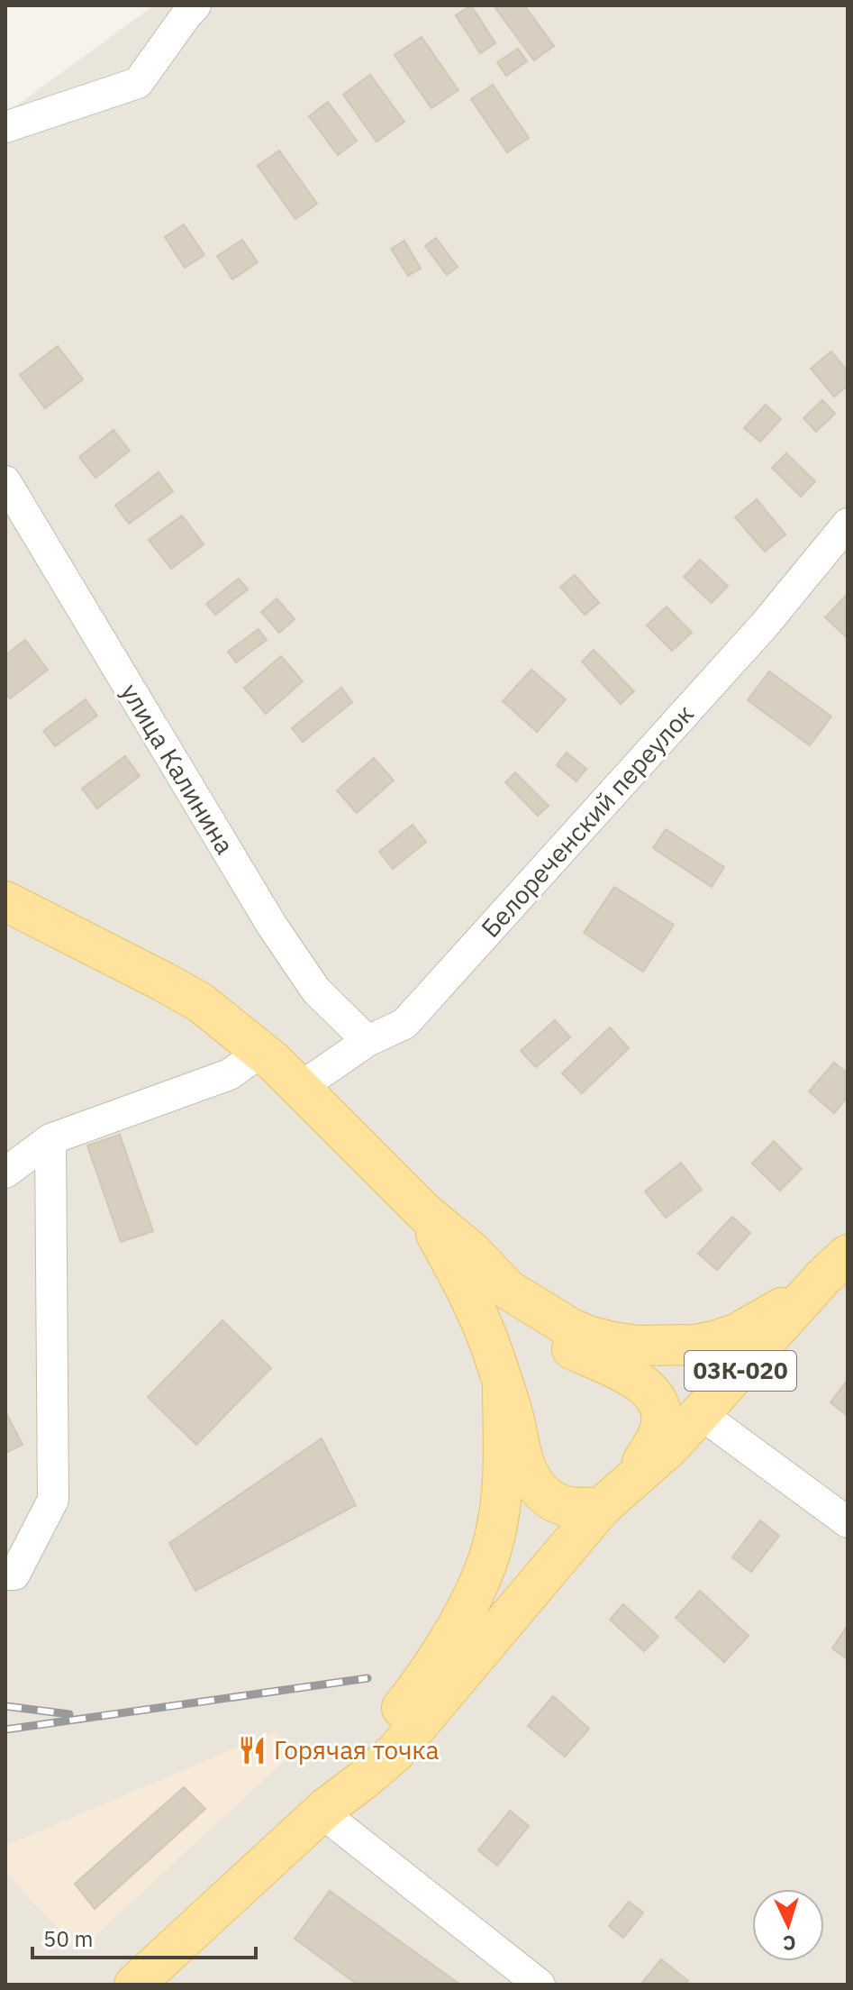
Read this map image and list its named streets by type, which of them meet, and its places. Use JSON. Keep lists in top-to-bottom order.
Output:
{
  "streets": {
    "main road": ["03К-020"],
    "street": ["улица Калинина", "Белореченский переулок"]
  },
  "crossings": [
    ["улица Калинина", "Белореченский переулок"]
  ],
  "places": {
    "restaurant": ["Горячая точка"]
  },
  "scale_bar": "50 m",
  "north": "bottom"
}
